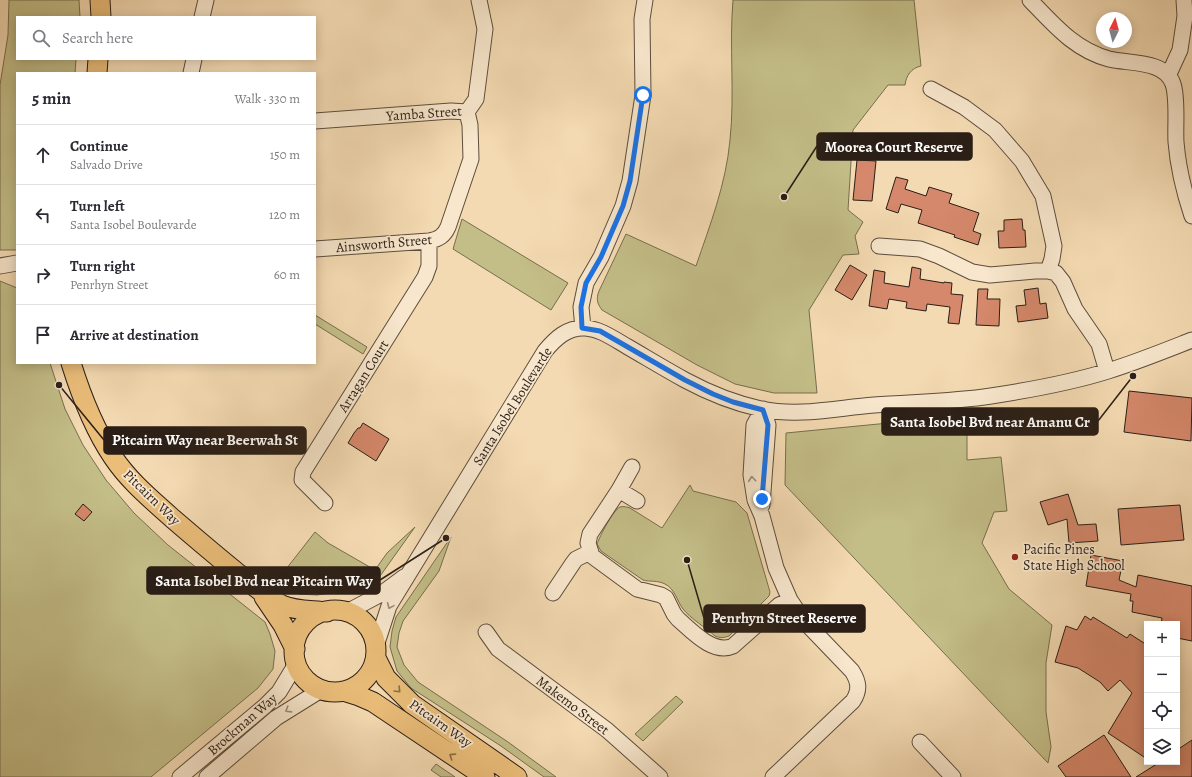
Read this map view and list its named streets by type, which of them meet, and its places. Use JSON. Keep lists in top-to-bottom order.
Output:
{
  "streets": {
    "main road": ["Pitcairn Way"],
    "street": [
      "Yamba Street",
      "Ainsworth Street",
      "Arragan Court",
      "Santa Isobel Boulevarde",
      "Makemo Street",
      "Brockman Way"
    ]
  },
  "crossings": [
    ["Yamba Street", "Ainsworth Street"],
    ["Ainsworth Street", "Arragan Court"],
    ["Santa Isobel Boulevarde", "Pitcairn Way"],
    ["Santa Isobel Boulevarde", "Brockman Way"],
    ["Pitcairn Way", "Brockman Way"]
  ],
  "places": [
    "Moorea Court Reserve",
    "Santa Isobel Bvd near Amanu Cr",
    "Pitcairn Way near Beerwah St",
    "Santa Isobel Bvd near Pitcairn Way",
    "Pacific Pines State High School",
    "Penrhyn Street Reserve"
  ],
  "north": "top",
  "page": {
    "search": "Search here",
    "heading": ["5 min", "Walk · 330 m"],
    "list": [
      ["Continue", "Salvado Drive", "150 m"],
      ["Turn left", "Santa Isobel Boulevarde", "120 m"],
      ["Turn right", "Penrhyn Street", "60 m"],
      "Arrive at destination"
    ],
    "map_buttons": ["+", "−"]
  }
}
